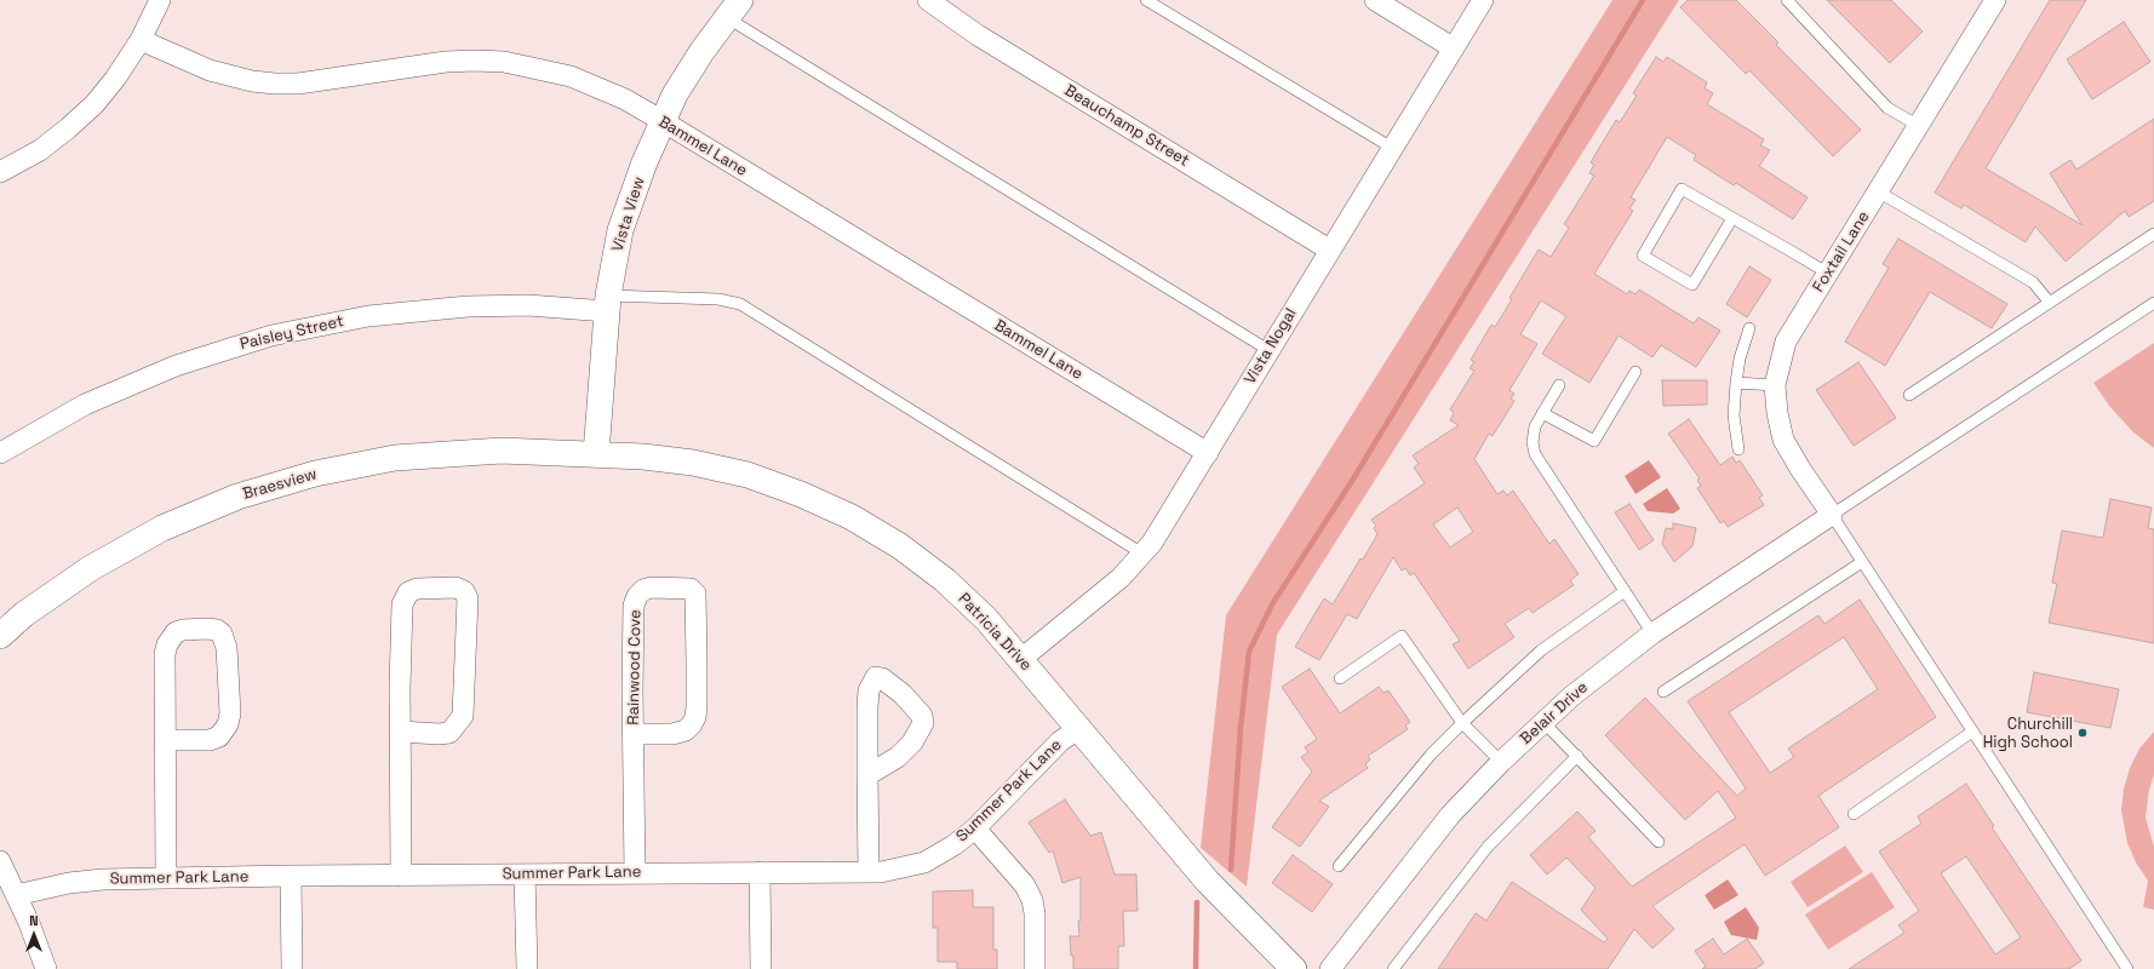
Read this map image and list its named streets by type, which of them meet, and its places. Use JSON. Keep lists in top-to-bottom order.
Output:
{
  "streets": {
    "street": [
      "Beauchamp Street",
      "Bammel Lane",
      "Vista View",
      "Foxtail Lane",
      "Paisley Street",
      "Vista Nogal",
      "Braesview",
      "Patricia Drive",
      "Rainwood Cove",
      "Belair Drive",
      "Summer Park Lane"
    ]
  },
  "crossings": [
    ["Beauchamp Street", "Vista Nogal"],
    ["Bammel Lane", "Vista View"],
    ["Bammel Lane", "Vista Nogal"],
    ["Vista View", "Paisley Street"],
    ["Vista View", "Braesview"],
    ["Vista View", "Patricia Drive"],
    ["Foxtail Lane", "Belair Drive"],
    ["Vista Nogal", "Patricia Drive"],
    ["Braesview", "Patricia Drive"],
    ["Patricia Drive", "Summer Park Lane"],
    ["Rainwood Cove", "Summer Park Lane"]
  ],
  "places": ["Churchill High School"],
  "north": "top"
}
